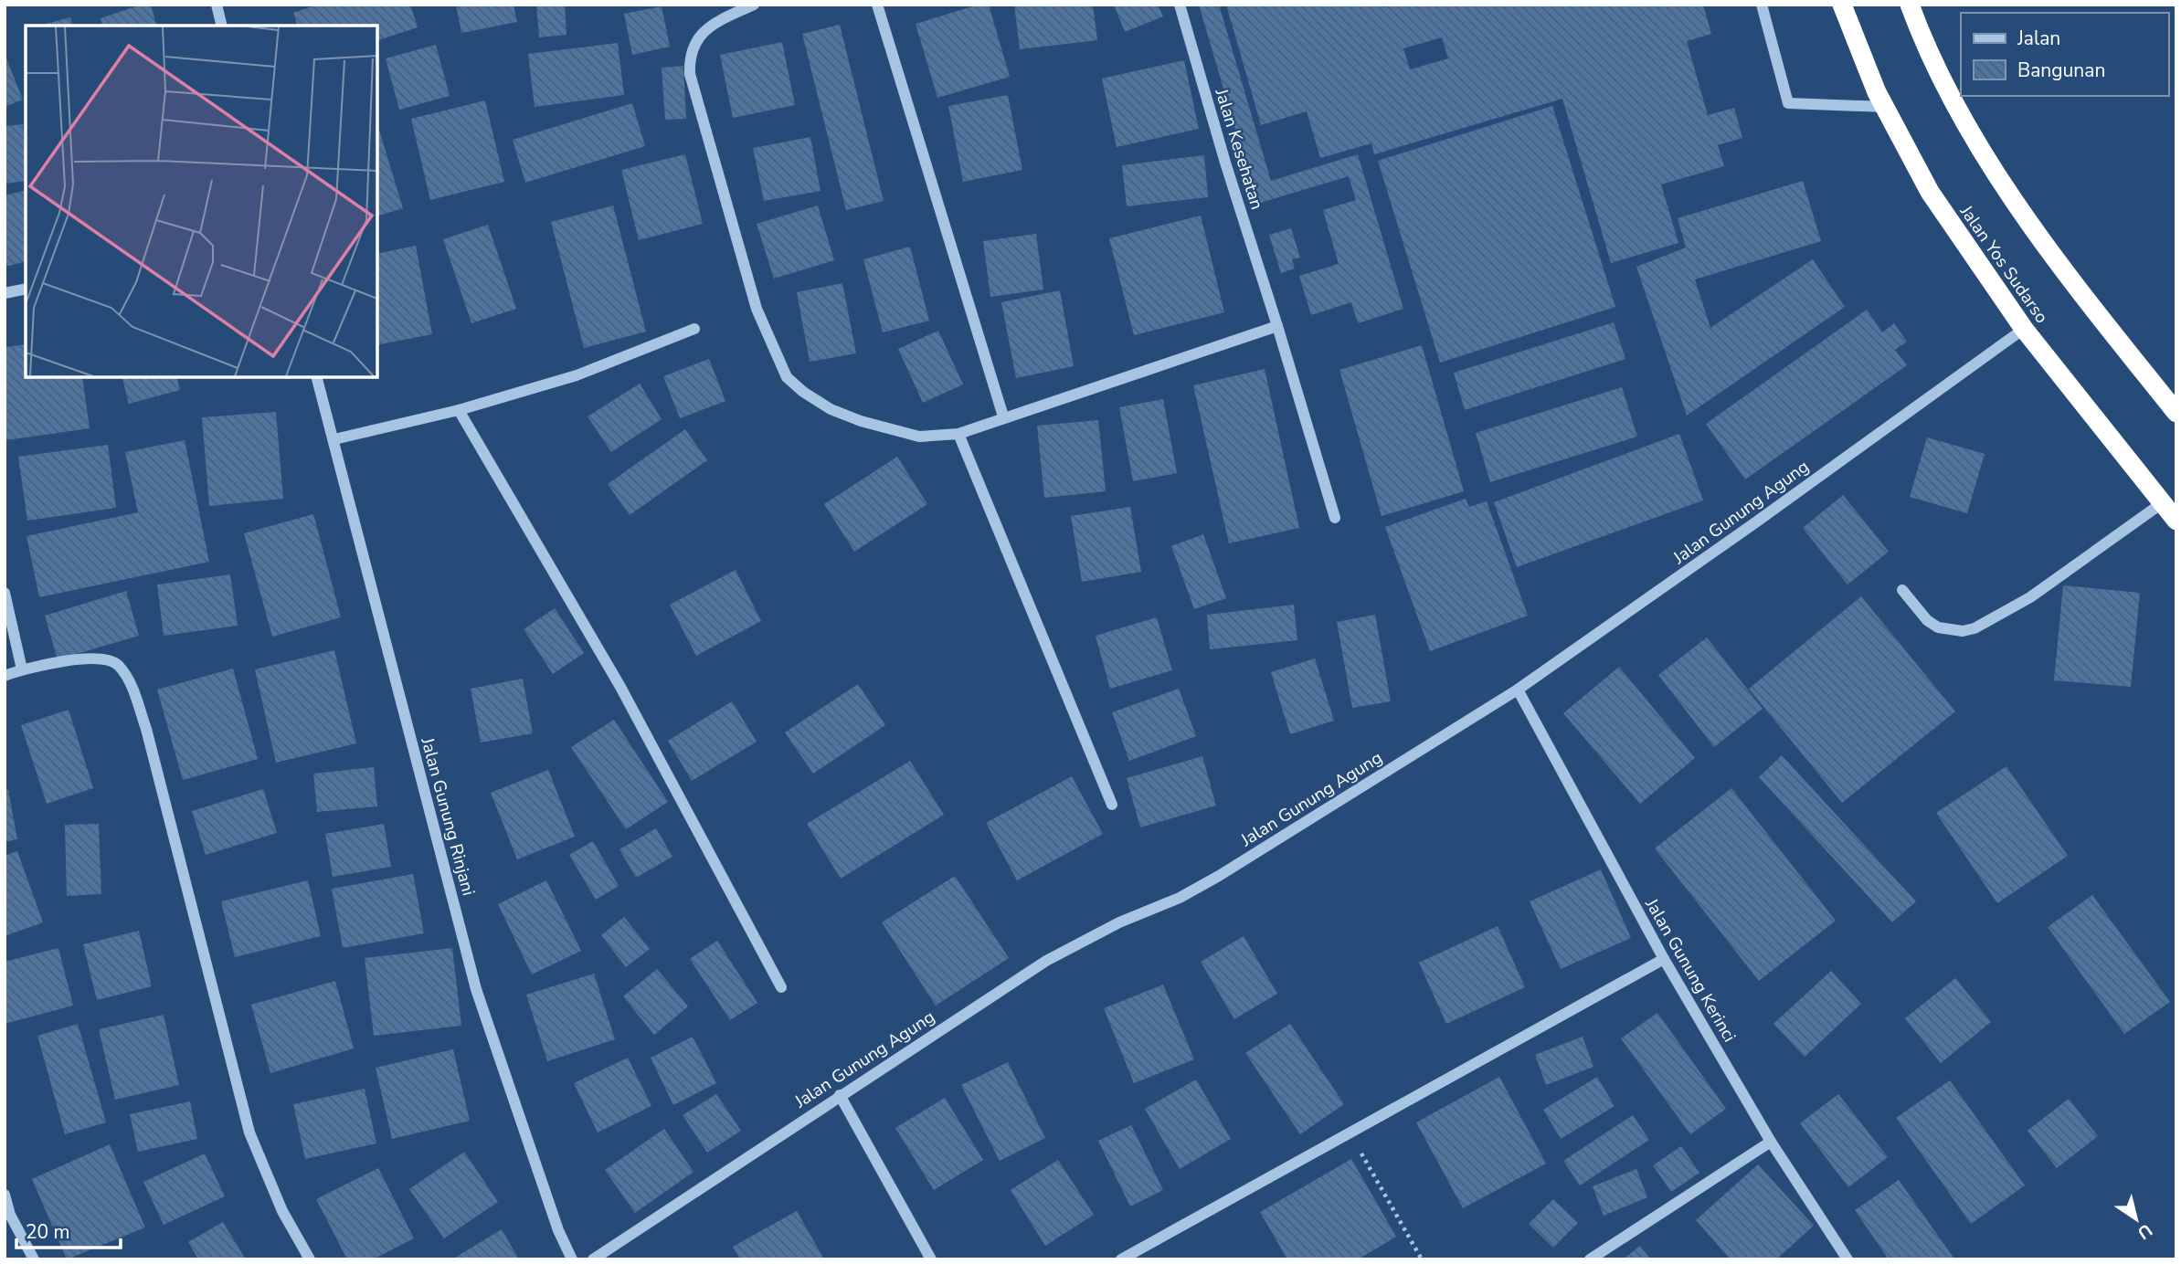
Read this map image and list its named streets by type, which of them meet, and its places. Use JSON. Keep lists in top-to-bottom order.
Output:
{
  "streets": {
    "highway": ["Jalan Yos Sudarso"],
    "street": [
      "Jalan Kesehatan",
      "Jalan Gunung Agung",
      "Jalan Gunung Rinjani",
      "Jalan Gunung Kerinci"
    ]
  },
  "crossings": [
    ["Jalan Yos Sudarso", "Jalan Gunung Agung"],
    ["Jalan Gunung Agung", "Jalan Gunung Kerinci"]
  ],
  "legend": ["Jalan", "Bangunan"],
  "scale_bar": "20 m",
  "north": "bottom right"
}
